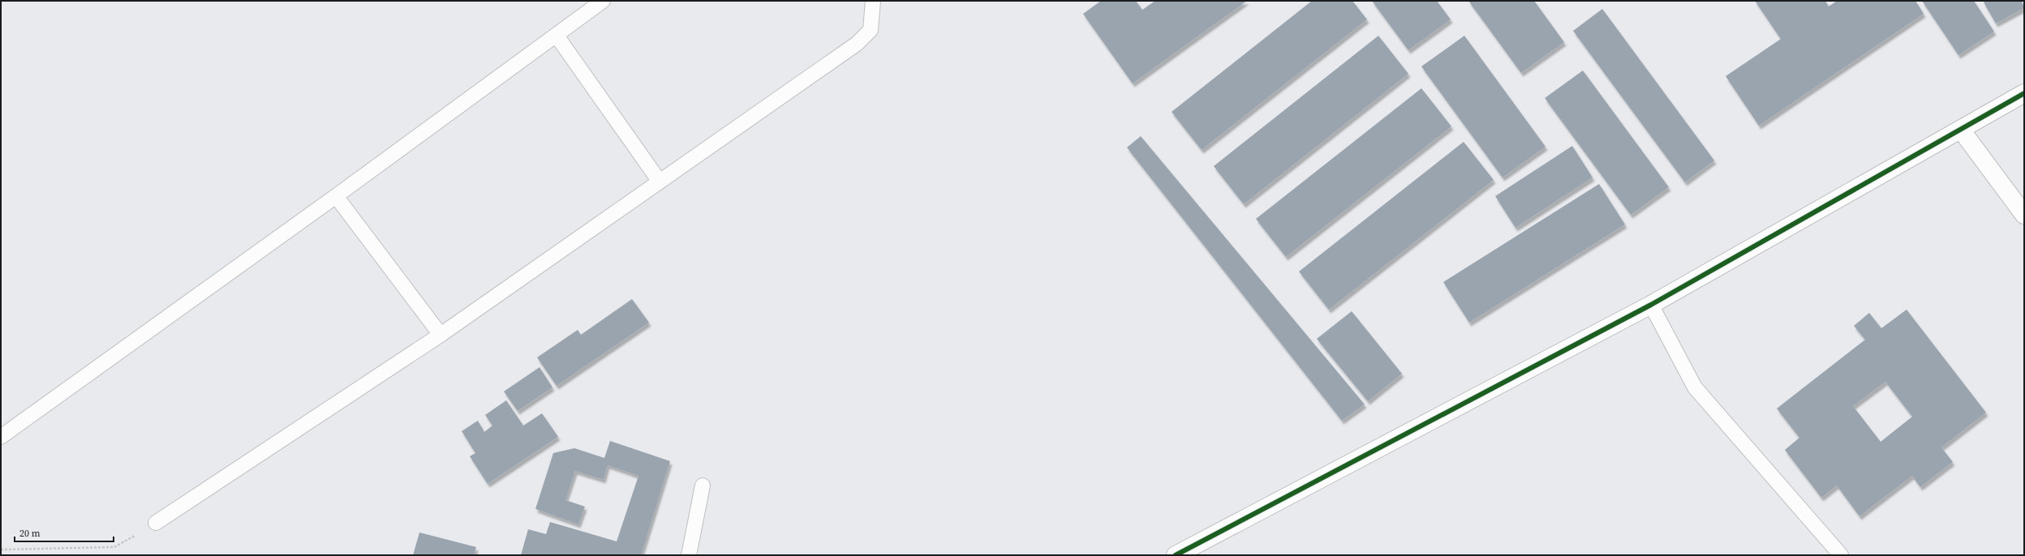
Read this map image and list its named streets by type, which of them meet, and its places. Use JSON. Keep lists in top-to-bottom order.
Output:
{
  "scale_bar": "20 m"
}
